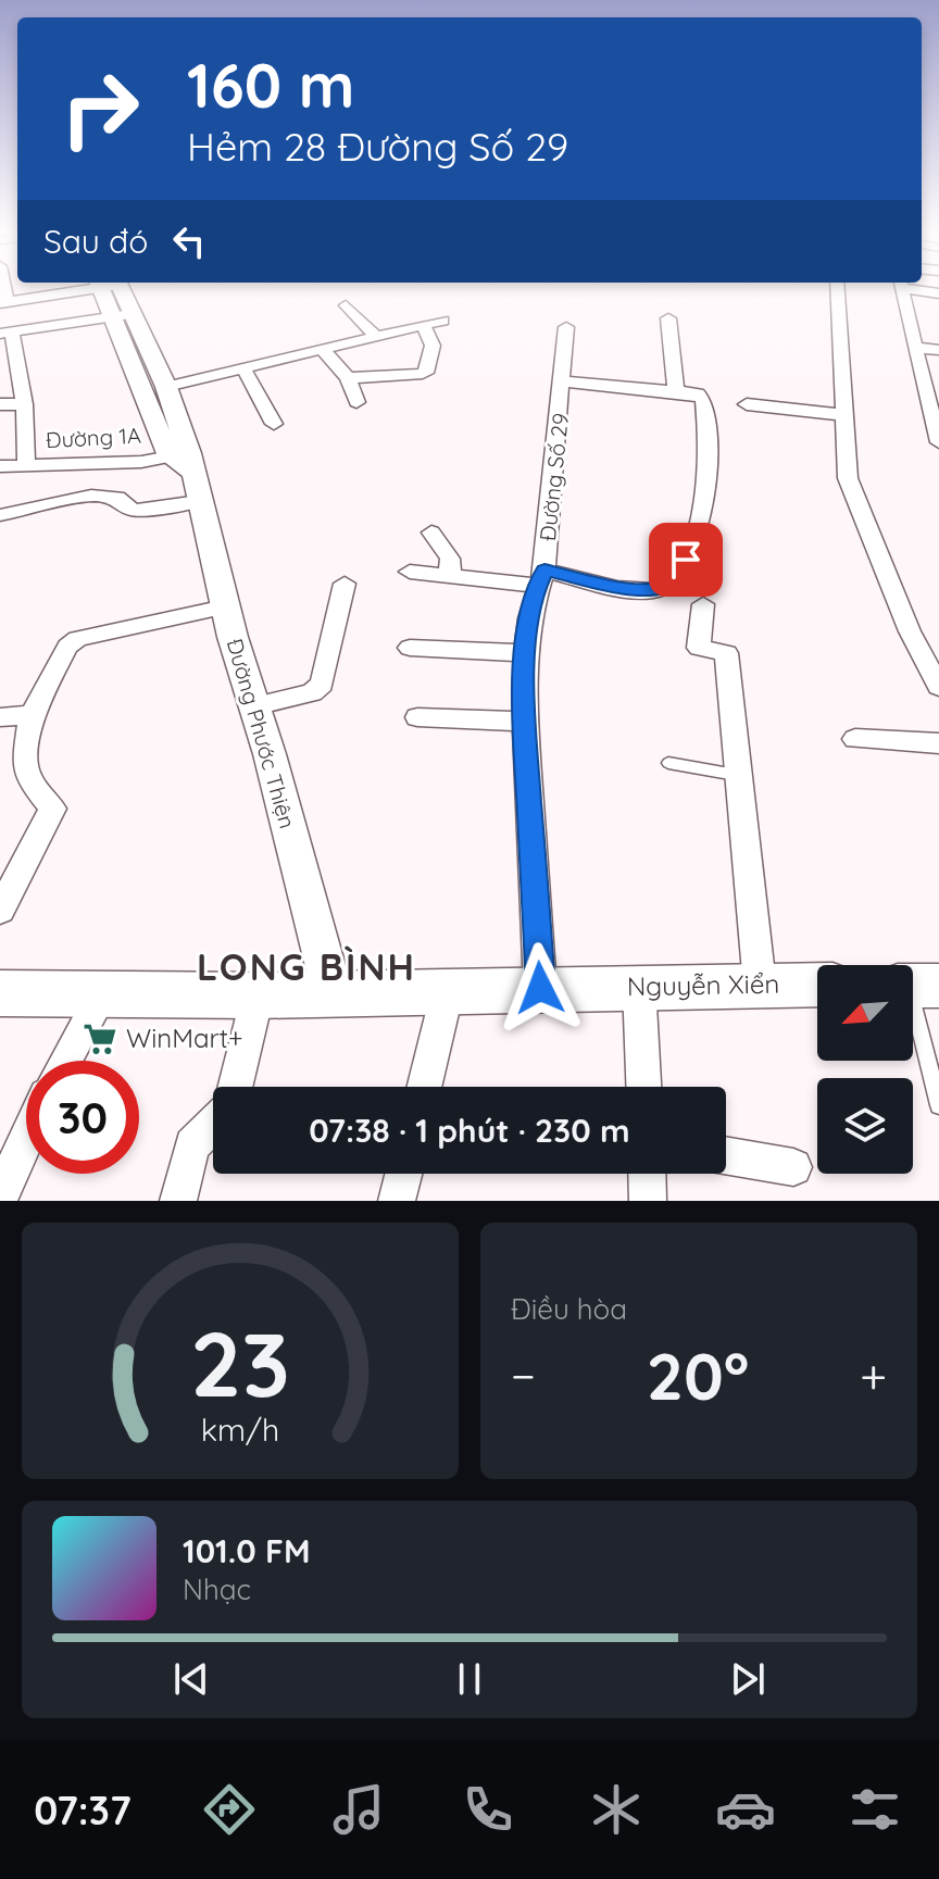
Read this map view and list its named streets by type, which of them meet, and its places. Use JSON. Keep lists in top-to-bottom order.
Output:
{
  "streets": {
    "main road": ["Nguyễn Xiển"],
    "street": ["Đường 1A", "Đường Số 29", "Đường Phước Thiện"]
  },
  "crossings": [
    ["Đường 1A", "Đường Phước Thiện"],
    ["Đường Số 29", "Nguyễn Xiển"],
    ["Đường Phước Thiện", "Nguyễn Xiển"]
  ],
  "districts": ["LONG BÌNH"],
  "places": {
    "supermarket": ["WinMart+"]
  },
  "north": "bottom left",
  "page": {
    "turn": ["160 m", "Hẻm 28 Đường Số 29"],
    "then": "Sau đó",
    "limit": "30",
    "trip": "07:38 · 1 phút · 230 m",
    "tile": "Điều hòa",
    "heat": ["−", "20°", "+"],
    "song": ["101.0 FM", "Nhạc"],
    "tabs": "07:37",
    "gauge": ["23", "km/h"]
  }
}
